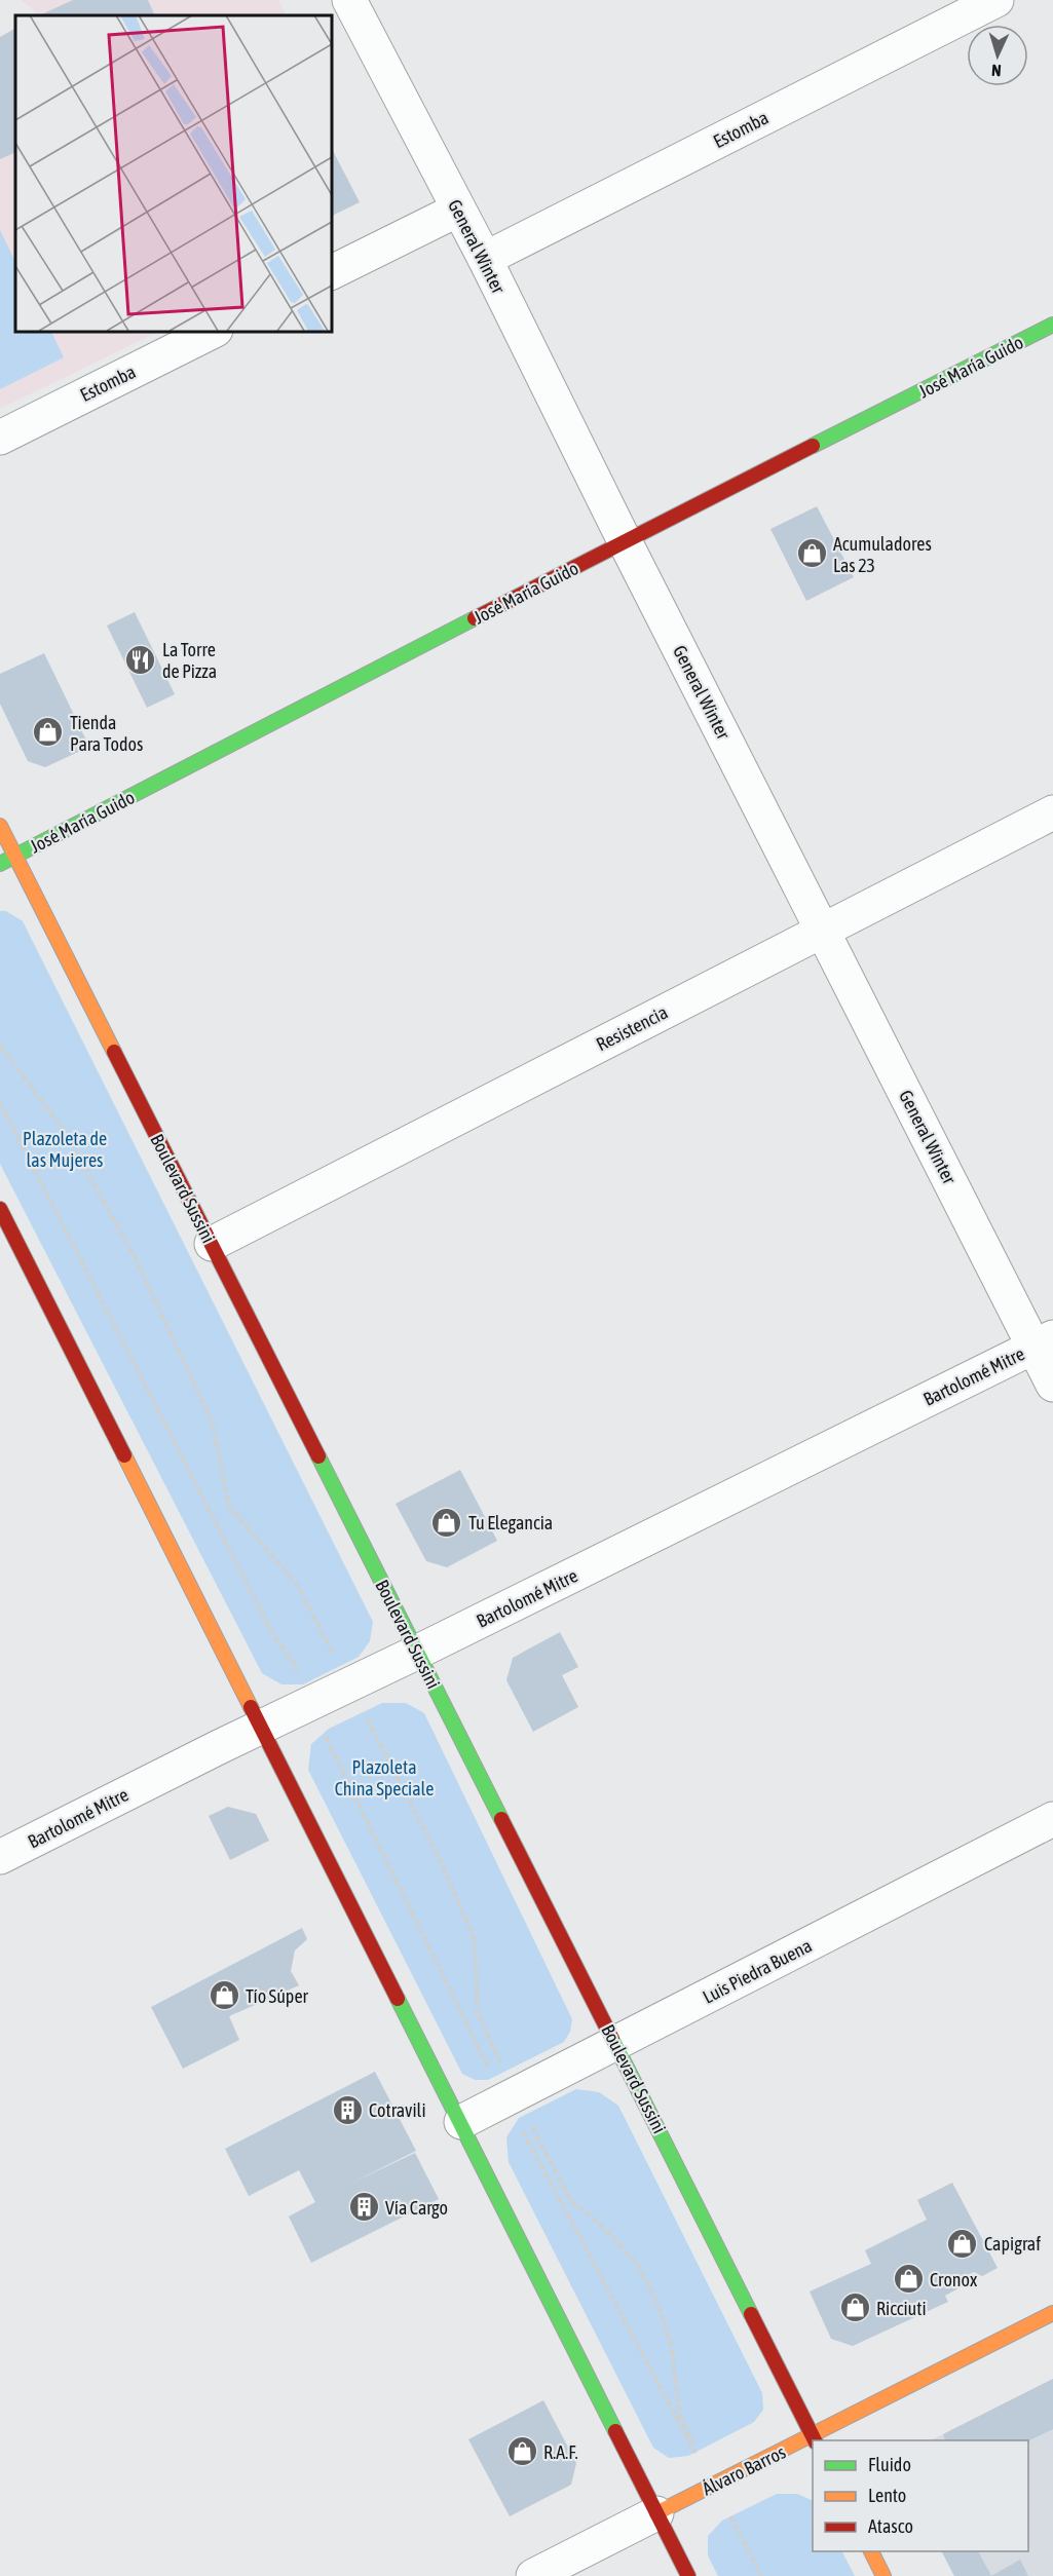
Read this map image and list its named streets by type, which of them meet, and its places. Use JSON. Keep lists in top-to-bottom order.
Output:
{
  "streets": {
    "main road": ["José María Guido", "Boulevard Sussini", "Álvaro Barros"],
    "street": [
      "Estomba",
      "General Winter",
      "Resistencia",
      "Bartolomé Mitre",
      "Luis Piedra Buena"
    ]
  },
  "crossings": [
    ["Estomba", "General Winter"],
    ["General Winter", "José María Guido"],
    ["General Winter", "Resistencia"],
    ["General Winter", "Bartolomé Mitre"],
    ["José María Guido", "Boulevard Sussini"],
    ["Resistencia", "Boulevard Sussini"],
    ["Boulevard Sussini", "Bartolomé Mitre"],
    ["Boulevard Sussini", "Luis Piedra Buena"],
    ["Boulevard Sussini", "Álvaro Barros"]
  ],
  "parks": ["Plazoleta de las Mujeres", "Plazoleta China Speciale"],
  "places": {
    "shop": [
      "Acumuladores Las 23",
      "Tienda Para Todos",
      "Tu Elegancia",
      "Tío Súper",
      "Capigraf",
      "Cronox",
      "Ricciuti",
      "R.A.F."
    ],
    "restaurant": ["La Torre de Pizza"],
    "building": ["Cotravili", "Vía Cargo"]
  },
  "legend": ["Fluido", "Lento", "Atasco"],
  "north": "bottom"
}
